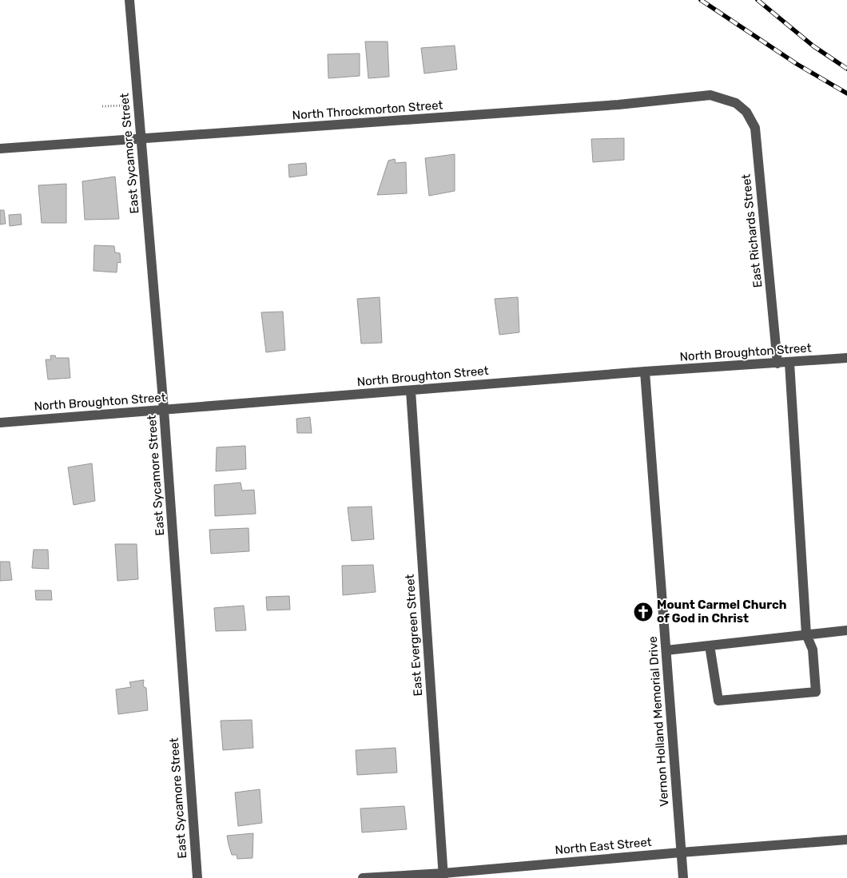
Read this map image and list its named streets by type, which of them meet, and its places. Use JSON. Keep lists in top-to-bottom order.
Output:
{
  "streets": {
    "street": [
      "North Throckmorton Street",
      "East Sycamore Street",
      "East Richards Street",
      "North Broughton Street",
      "East Evergreen Street",
      "Vernon Holland Memorial Drive",
      "North East Street"
    ]
  },
  "crossings": [
    ["North Throckmorton Street", "East Sycamore Street"],
    ["North Throckmorton Street", "East Richards Street"],
    ["East Sycamore Street", "North Broughton Street"],
    ["East Richards Street", "North Broughton Street"],
    ["North Broughton Street", "East Evergreen Street"],
    ["North Broughton Street", "Vernon Holland Memorial Drive"],
    ["East Evergreen Street", "North East Street"],
    ["Vernon Holland Memorial Drive", "North East Street"]
  ],
  "places": {
    "church": ["Mount Carmel Church of God in Christ"]
  }
}
